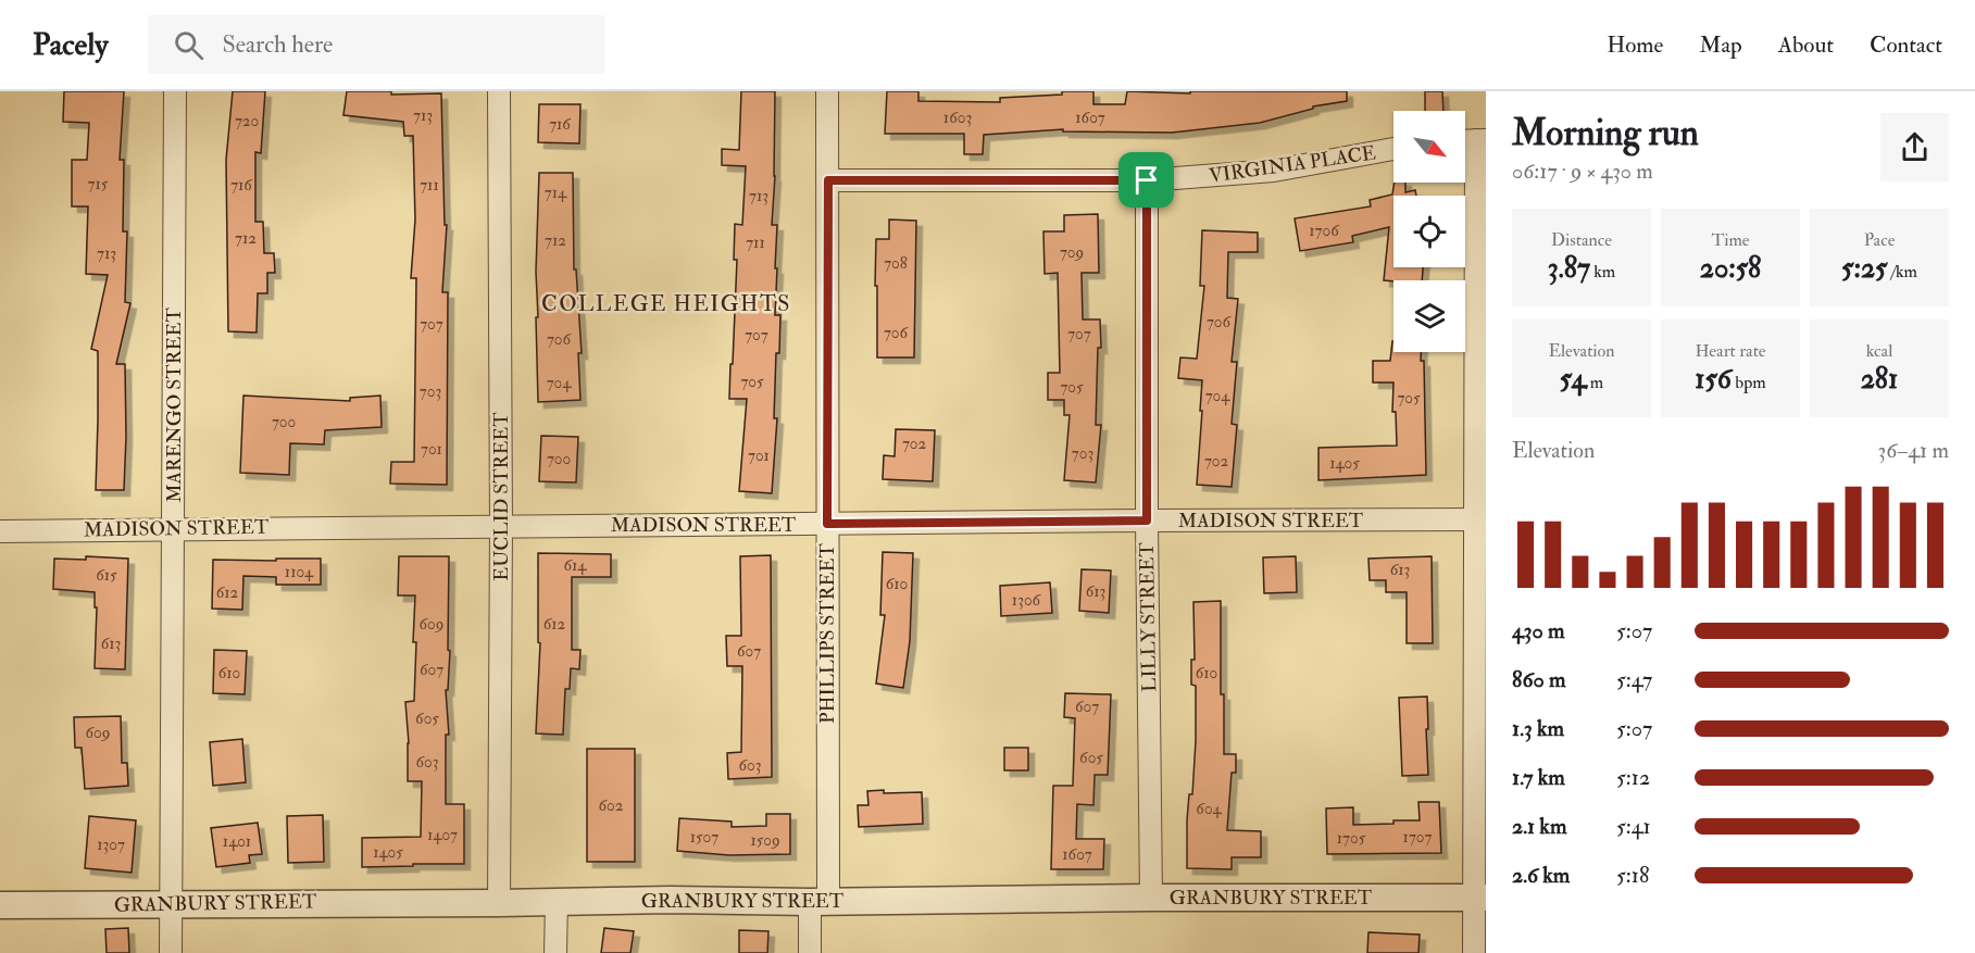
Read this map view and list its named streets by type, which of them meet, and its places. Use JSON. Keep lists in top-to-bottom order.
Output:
{
  "streets": {
    "street": [
      "VIRGINIA PLACE",
      "MARENGO STREET",
      "EUCLID STREET",
      "MADISON STREET",
      "LILLY STREET",
      "PHILLIPS STREET",
      "GRANBURY STREET"
    ]
  },
  "crossings": [
    ["VIRGINIA PLACE", "LILLY STREET"],
    ["VIRGINIA PLACE", "PHILLIPS STREET"],
    ["MARENGO STREET", "MADISON STREET"],
    ["MARENGO STREET", "GRANBURY STREET"],
    ["EUCLID STREET", "MADISON STREET"],
    ["EUCLID STREET", "GRANBURY STREET"],
    ["MADISON STREET", "LILLY STREET"],
    ["MADISON STREET", "PHILLIPS STREET"],
    ["LILLY STREET", "GRANBURY STREET"],
    ["PHILLIPS STREET", "GRANBURY STREET"]
  ],
  "districts": ["COLLEGE HEIGHTS"],
  "house_numbers": [
    "713",
    "1603",
    "1607",
    "720",
    "716",
    "715",
    "716",
    "711",
    "714",
    "713",
    "1706",
    "712",
    "712",
    "711",
    "709",
    "713",
    "708",
    "706",
    "707",
    "706",
    "707",
    "707",
    "706",
    "705",
    "704",
    "705",
    "703",
    "704",
    "705",
    "700",
    "702",
    "701",
    "703",
    "701",
    "700",
    "702",
    "1405",
    "614",
    "613",
    "1104",
    "615",
    "610",
    "613",
    "612",
    "1306",
    "609",
    "612",
    "613",
    "607",
    "607",
    "610",
    "610",
    "607",
    "605",
    "609",
    "605",
    "603",
    "603",
    "602",
    "604",
    "1407",
    "1507",
    "1707",
    "1705",
    "1509",
    "1401",
    "1307",
    "1405",
    "1607"
  ],
  "north": "bottom right",
  "page": {
    "header": "Pacely",
    "search": "Search here",
    "nav": [
      "Home",
      "Map",
      "About",
      "Contact"
    ],
    "heading": ["Morning run", "06:17 · 9 × 430 m"],
    "stats": [
      ["Distance", "3.87 km"],
      ["Time", "20:58"],
      ["Pace", "5:25 /km"],
      ["Elevation", "54 m"],
      ["Heart rate", "156 bpm"],
      ["kcal", "281"]
    ],
    "chart": ["Elevation", "36–41 m"],
    "list": [
      {
        "name": "430 m",
        "note": "5:07"
      },
      {
        "name": "860 m",
        "note": "5:47"
      },
      {
        "name": "1.3 km",
        "note": "5:07"
      },
      {
        "name": "1.7 km",
        "note": "5:12"
      },
      {
        "name": "2.1 km",
        "note": "5:41"
      },
      {
        "name": "2.6 km",
        "note": "5:18"
      }
    ]
  }
}
